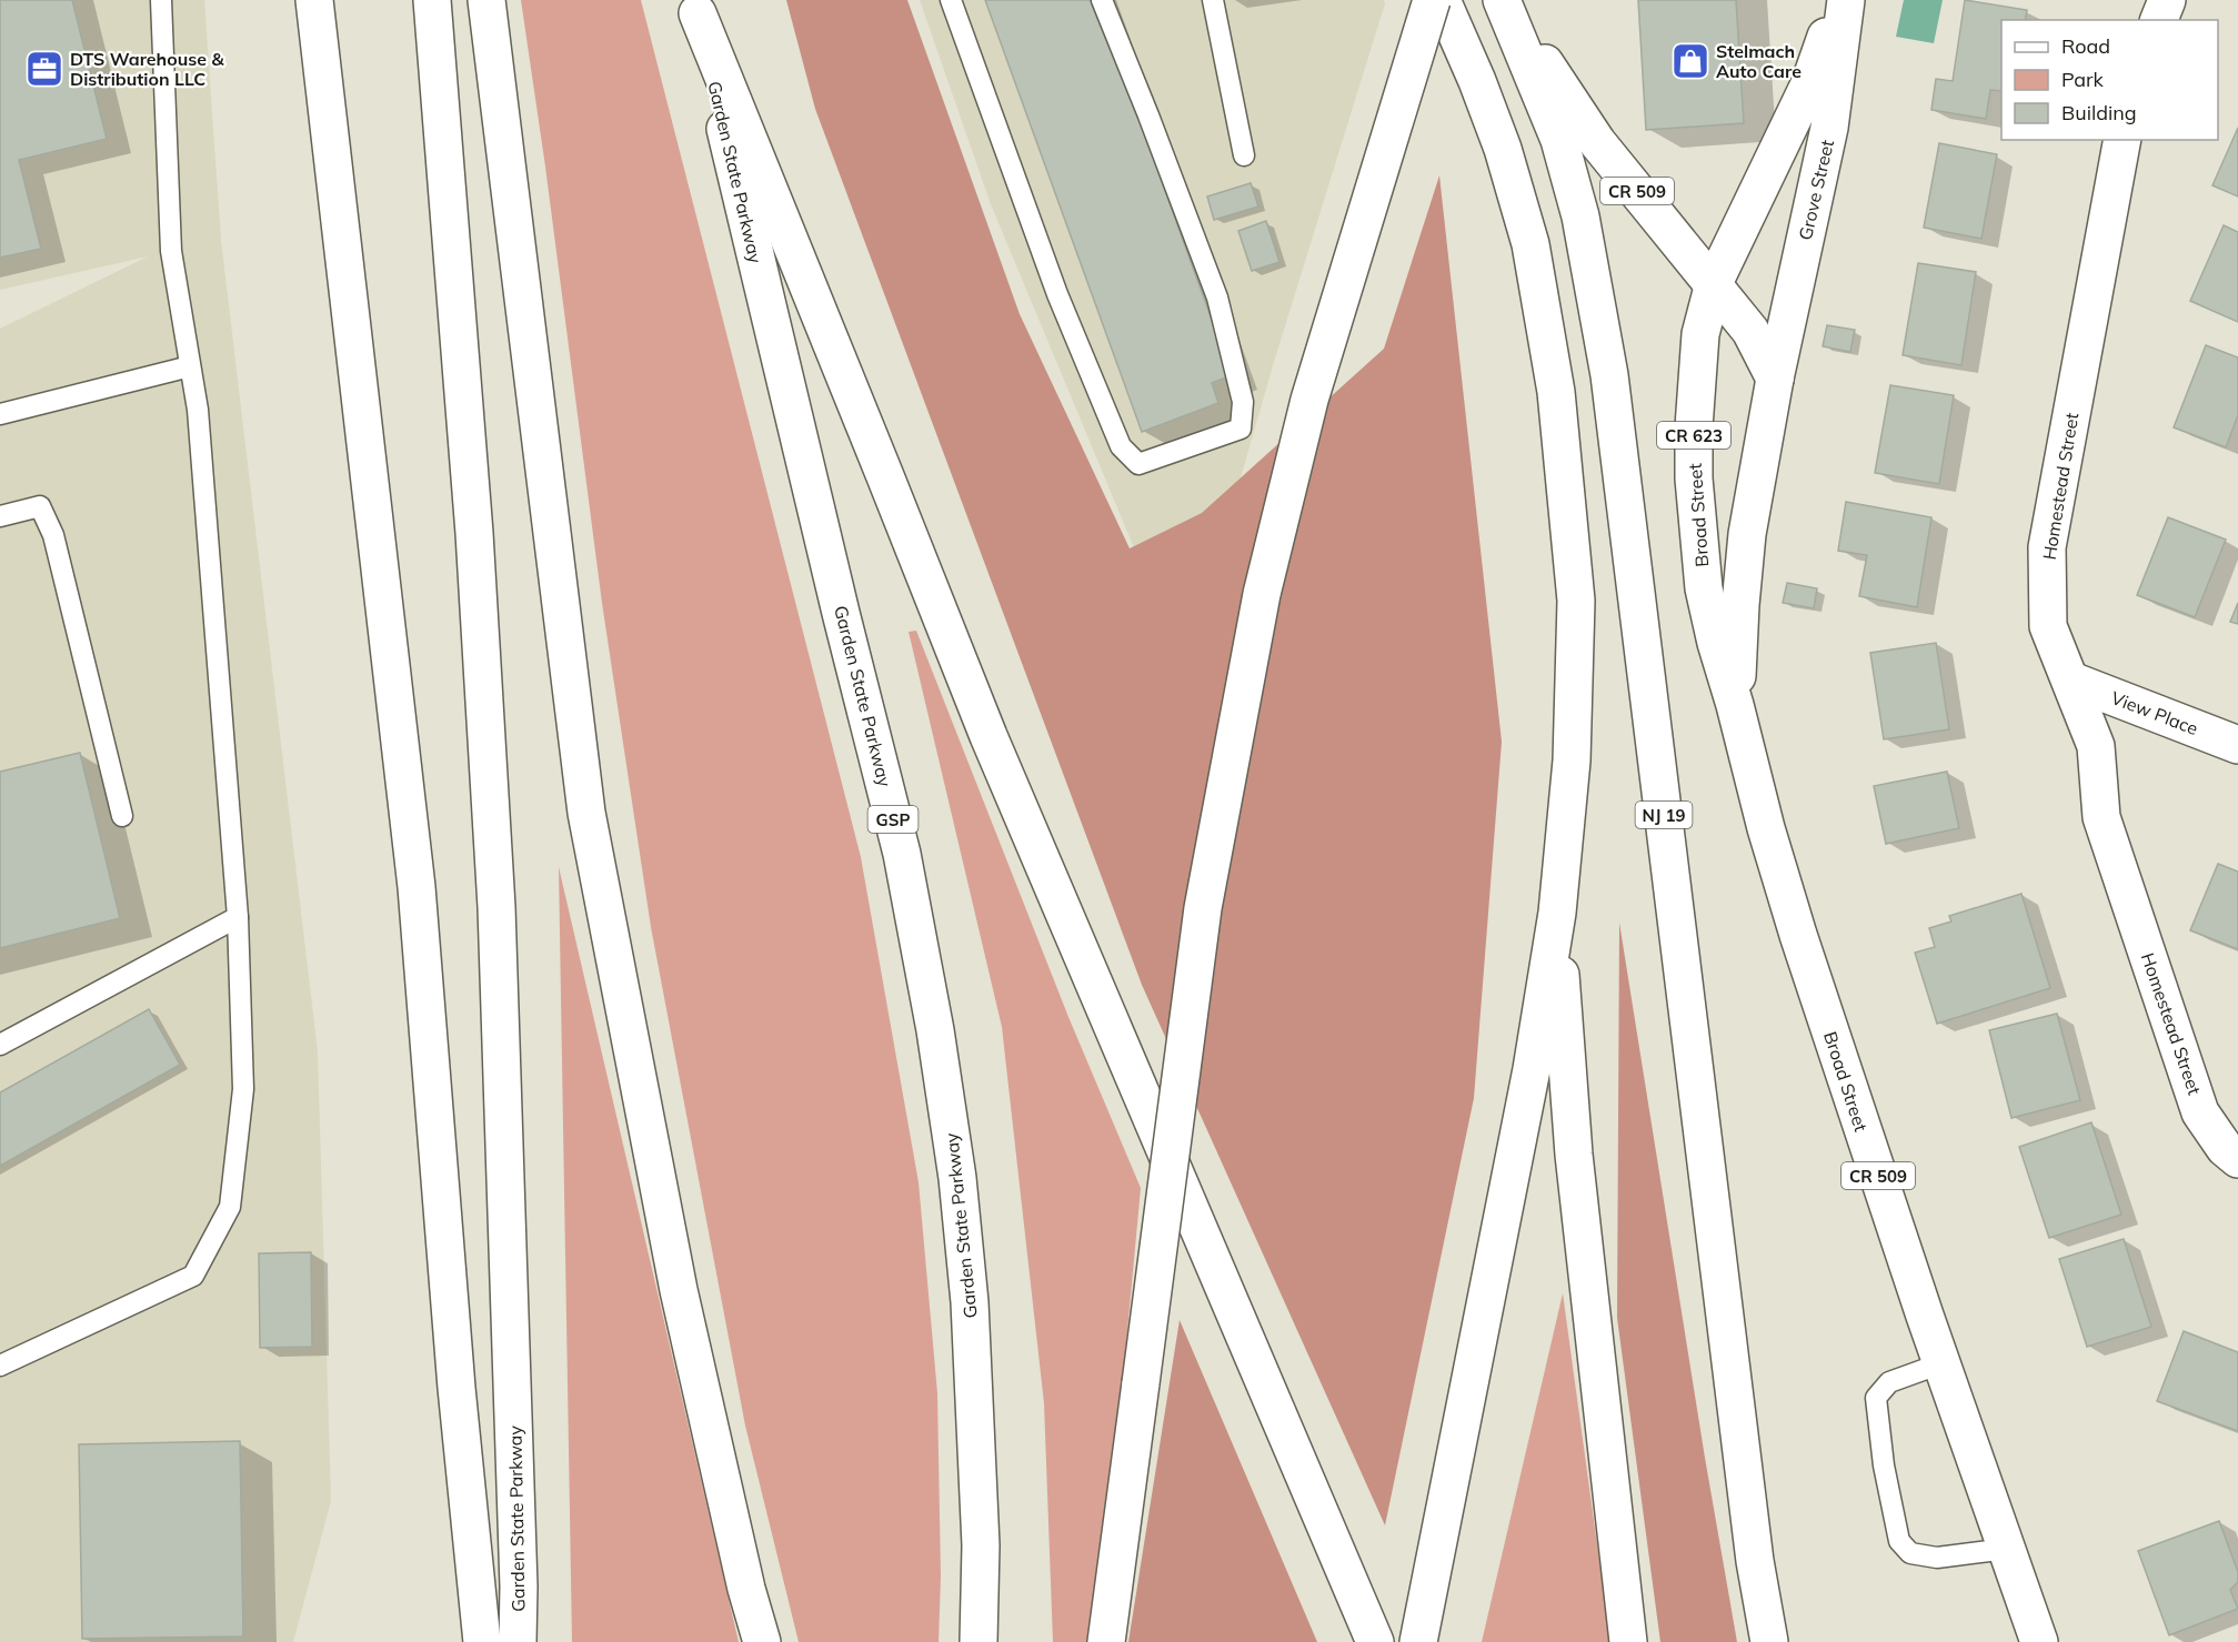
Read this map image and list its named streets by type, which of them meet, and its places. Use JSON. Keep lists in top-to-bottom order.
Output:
{
  "streets": {
    "main road": [
      "Garden State Parkway",
      "Grove Street",
      "CR 509",
      "CR 623",
      "Homestead Street",
      "Broad Street",
      "View Place",
      "NJ 19",
      "GSP"
    ]
  },
  "crossings": [
    ["Grove Street", "CR 509"],
    ["Grove Street", "Broad Street"],
    ["CR 509", "CR 623"],
    ["CR 509", "Broad Street"],
    ["CR 509", "NJ 19"],
    ["CR 623", "Broad Street"],
    ["Homestead Street", "View Place"]
  ],
  "places": {
    "shop": ["Stelmach Auto Care"],
    "office": ["DTS Warehouse & Distribution LLC"]
  },
  "legend": ["Road", "Park", "Building"]
}
